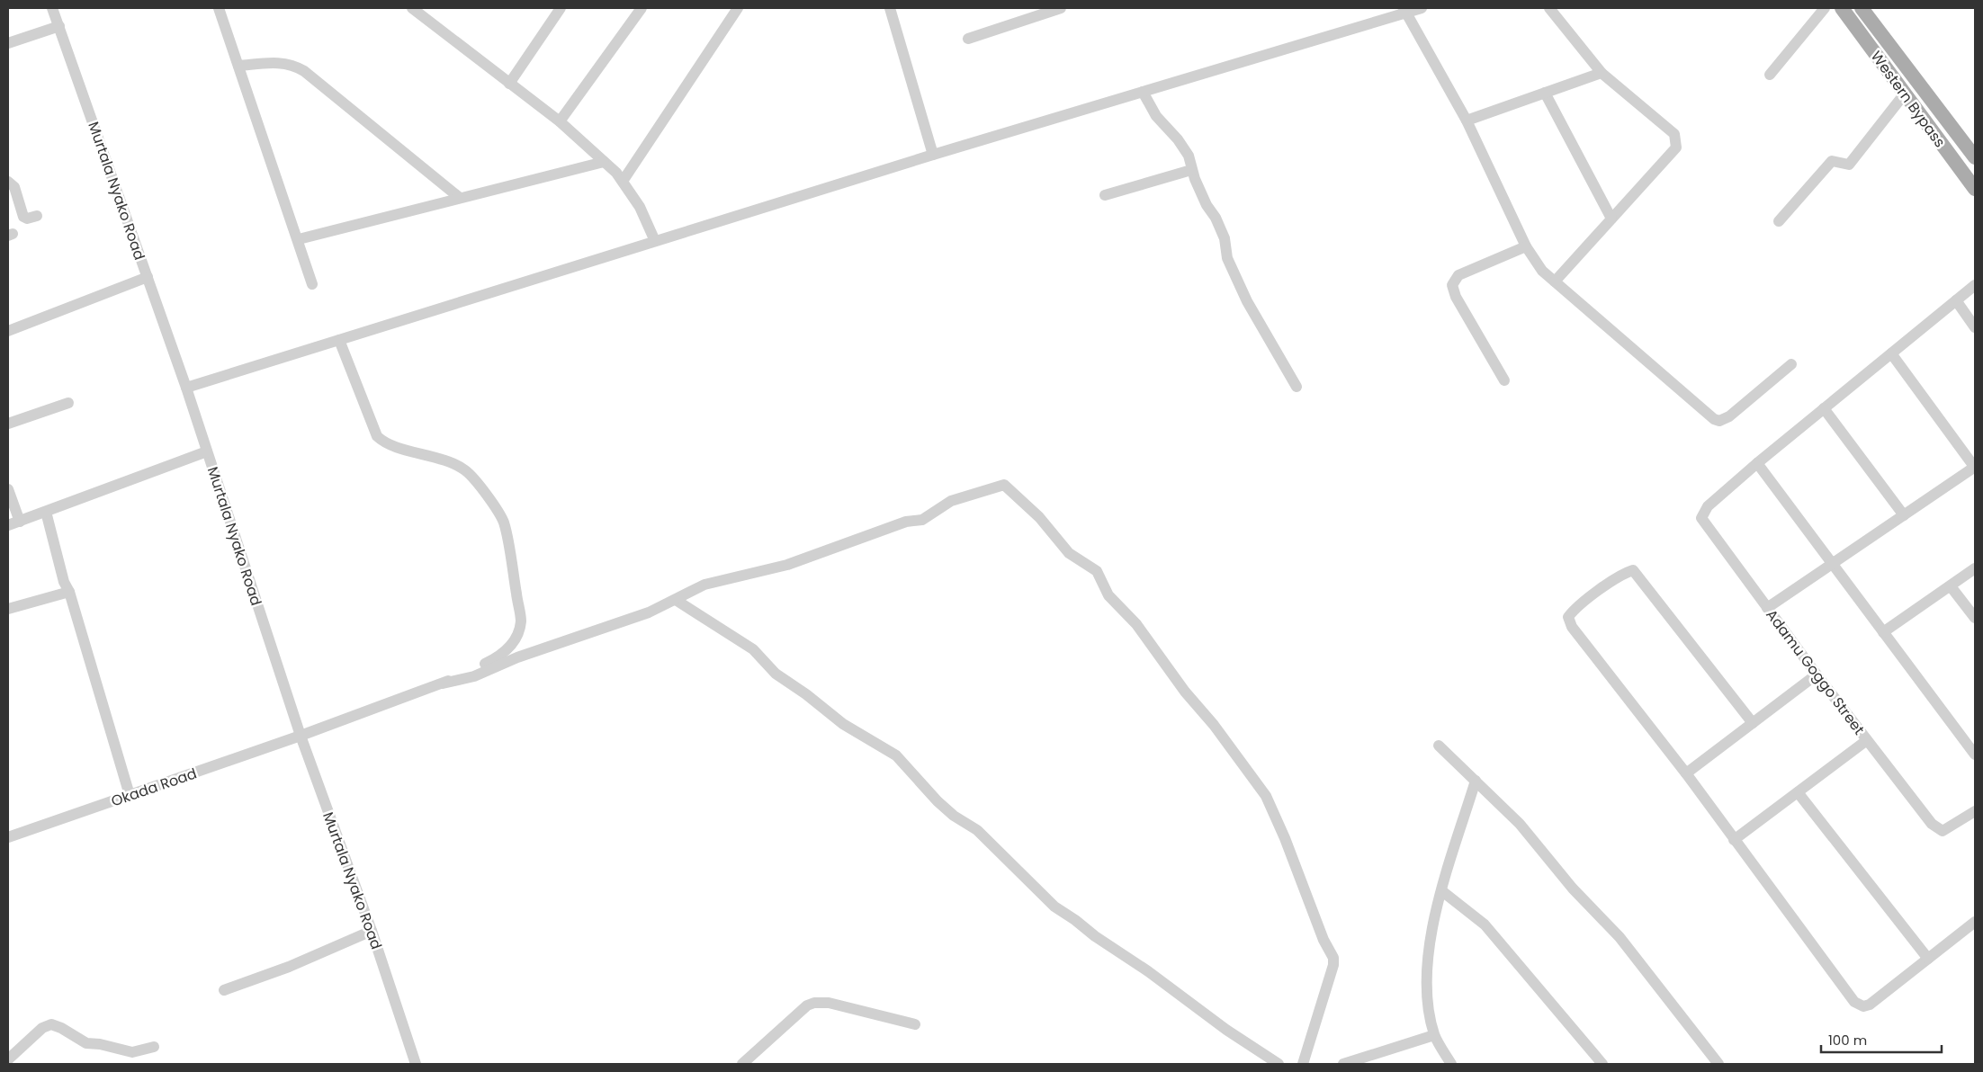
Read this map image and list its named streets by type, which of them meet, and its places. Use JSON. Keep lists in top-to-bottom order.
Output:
{
  "streets": {
    "main road": ["Western Bypass"],
    "street": ["Murtala Nyako Road", "Adamu Goggo Street", "Okada Road"]
  },
  "crossings": [
    ["Murtala Nyako Road", "Okada Road"]
  ],
  "scale_bar": "100 m"
}
